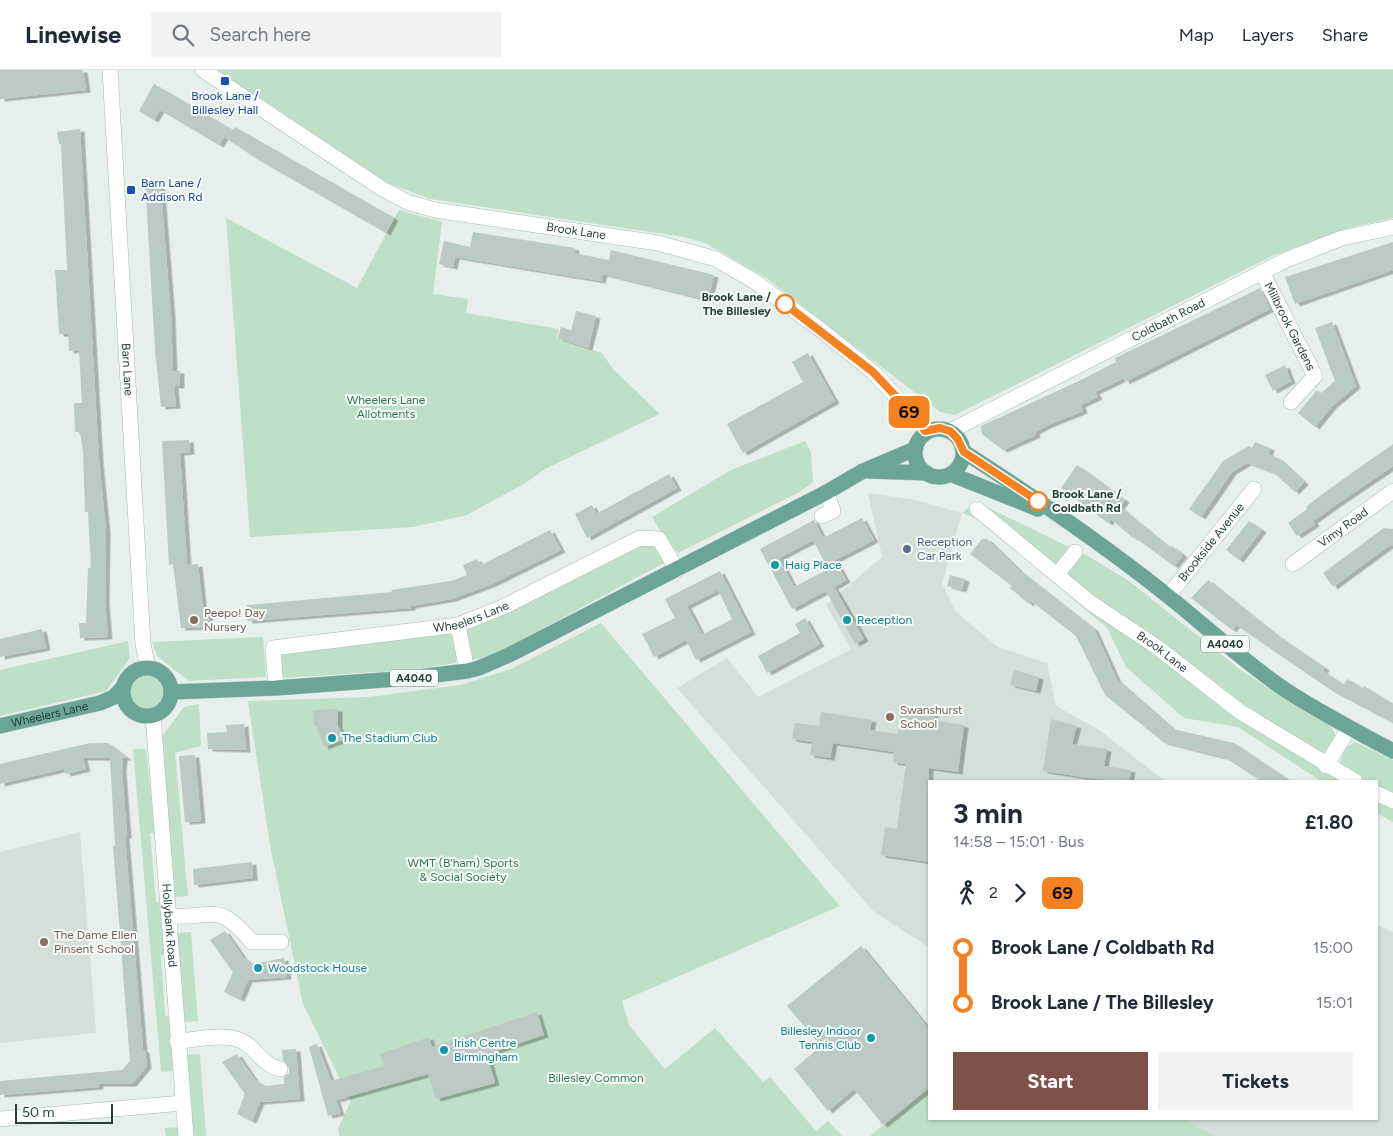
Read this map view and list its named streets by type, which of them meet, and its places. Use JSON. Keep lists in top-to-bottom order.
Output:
{
  "streets": {
    "main road": ["Wheelers Lane", "A4040"],
    "street": [
      "Brook Lane",
      "Coldbath Road",
      "Millbrook Gardens",
      "Barn Lane",
      "Vimy Road",
      "Brookside Avenue",
      "Hollybank Road"
    ]
  },
  "crossings": [
    ["Brook Lane", "Coldbath Road"],
    ["Brook Lane", "A4040"],
    ["Coldbath Road", "Millbrook Gardens"],
    ["Coldbath Road", "A4040"],
    ["Barn Lane", "Wheelers Lane"],
    ["Barn Lane", "A4040"],
    ["Barn Lane", "Hollybank Road"],
    ["Brookside Avenue", "A4040"],
    ["Wheelers Lane", "A4040"],
    ["Wheelers Lane", "Hollybank Road"],
    ["A4040", "Hollybank Road"]
  ],
  "parks": ["Wheelers Lane Allotments", "WMT (B'ham) Sports & Social Society", "Billesley Common"],
  "places": {
    "transit": ["Brook Lane / Billesley Hall", "Barn Lane / Addison Rd"],
    "other": [
      "Brook Lane / The Billesley",
      "Brook Lane / Coldbath Rd",
      "Reception Car Park",
      "Haig Place",
      "Peepo! Day Nursery",
      "Reception",
      "Swanshurst School",
      "The Stadium Club",
      "The Dame Ellen Pinsent School",
      "Woodstock House",
      "Billesley Indoor Tennis Club",
      "Irish Centre Birmingham"
    ]
  },
  "lines": ["bus line 69"],
  "scale_bar": "50 m",
  "page": {
    "header": "Linewise",
    "search": "Search here",
    "nav": ["Map", "Layers", "Share"],
    "on_map": "69",
    "heading": ["3 min", "14:58 – 15:01 · Bus", "£1.80"],
    "legs": ["2", "69"],
    "list": [
      {
        "name": "Brook Lane / Coldbath Rd",
        "value": "15:00"
      },
      {
        "name": "Brook Lane / The Billesley",
        "value": "15:01"
      }
    ],
    "buttons": ["Start", "Tickets"],
    "scale": "50 m"
  }
}
